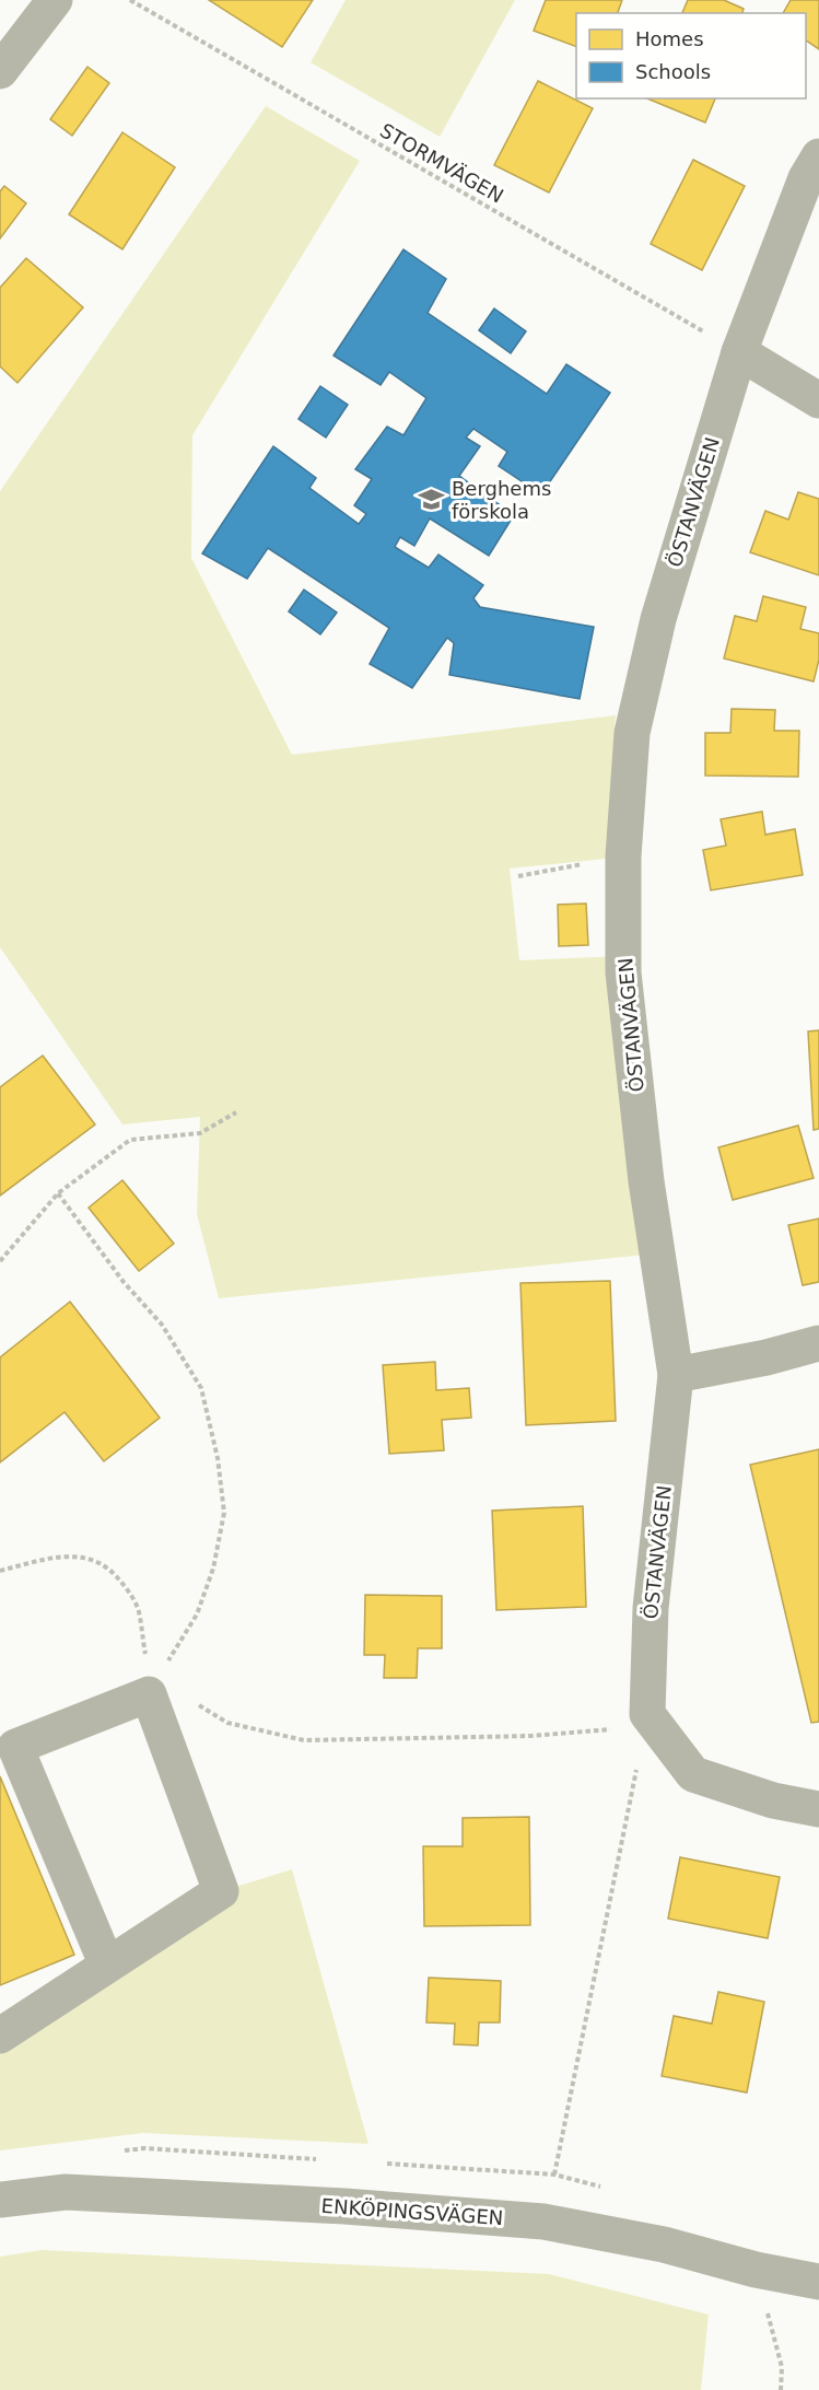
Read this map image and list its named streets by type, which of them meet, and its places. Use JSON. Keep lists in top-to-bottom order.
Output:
{
  "streets": {
    "street": ["ÖSTANVÄGEN", "ENKÖPINGSVÄGEN"],
    "path": ["STORMVÄGEN"]
  },
  "crossings": [
    ["STORMVÄGEN", "ÖSTANVÄGEN"]
  ],
  "places": {
    "school or university": ["Berghems förskola"]
  },
  "legend": ["Homes", "Schools"]
}
